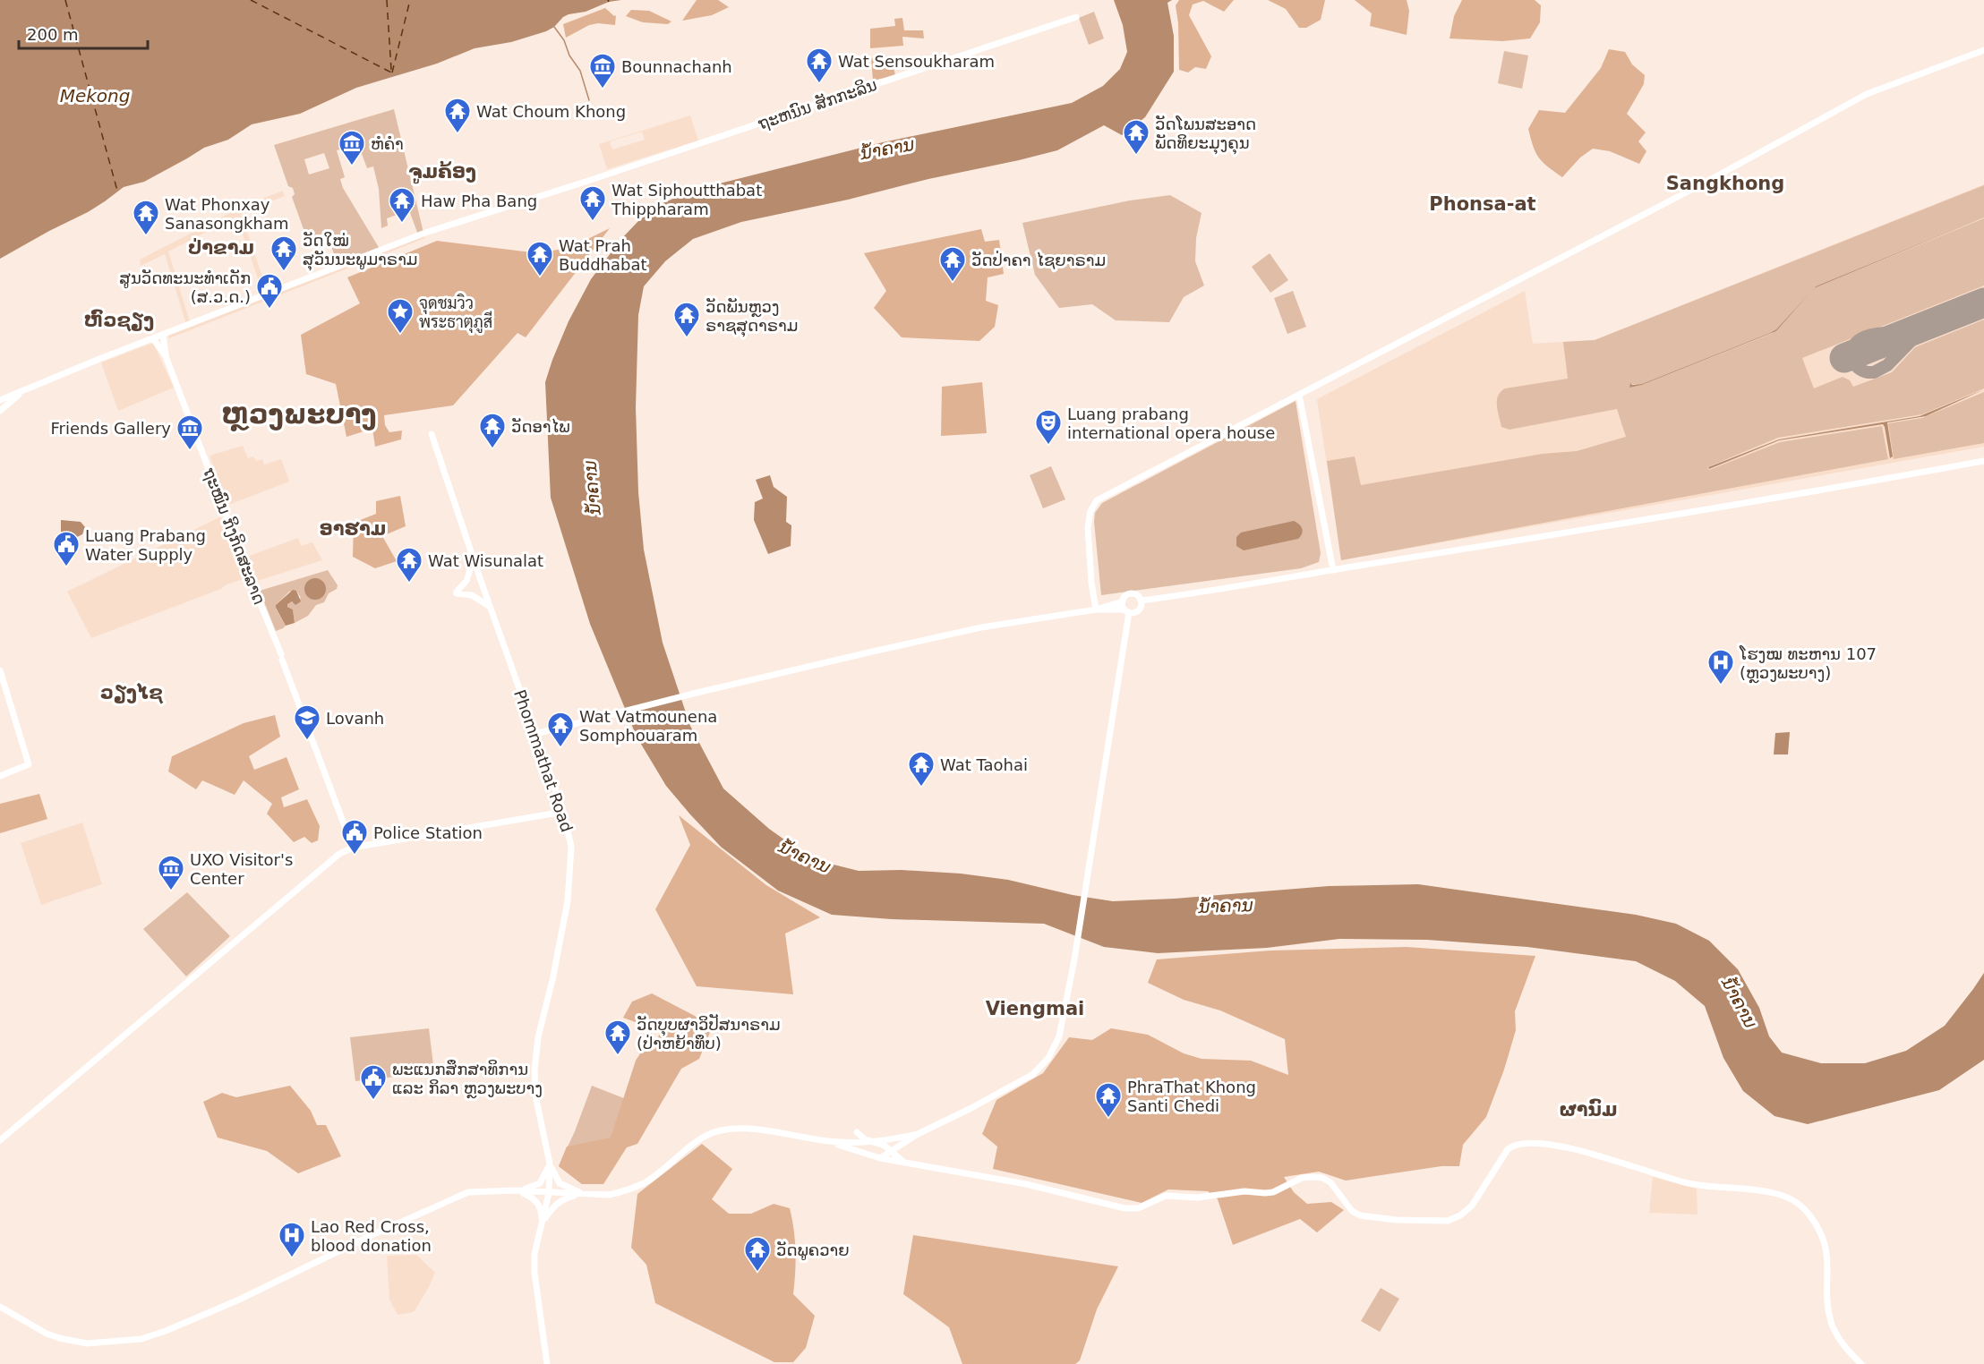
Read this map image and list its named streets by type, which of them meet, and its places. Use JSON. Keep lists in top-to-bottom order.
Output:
{
  "streets": {
    "street": ["ຖະຫນົນ ສັກກະລິນ", "ຖະໜົນ ກິງກິດສະລາດ", "Phommathat Road"]
  },
  "districts": [
    "ຈູມຄ້ອງ",
    "Sangkhong",
    "Phonsa-at",
    "ປ່າຂາມ",
    "ຫົວຊຽງ",
    "ຫຼວງພະບາງ",
    "ອາຮາມ",
    "ວຽງໄຊ",
    "Viengmai",
    "ຜານົມ"
  ],
  "water": ["Mekong", "ນ້ຳຄານ"],
  "places": {
    "temple": [
      "Wat Sensoukharam",
      "Wat Choum Khong",
      "ວັດໂພນສະອາດ ພັດທິຍະມຸງຄຸນ",
      "Wat Siphoutthabat Thippharam",
      "Haw Pha Bang",
      "Wat Phonxay Sanasongkham",
      "ວັດໃໝ່ ສຸວັນນະພູມາຣາມ",
      "Wat Prah Buddhabat",
      "ວັດປ່າຄາ ໄຊຍາຣາມ",
      "ວັດພັນຫຼວງ ຣາຊສຸດາຣາມ",
      "ວັດອາໄພ",
      "Wat Wisunalat",
      "Wat Vatmounena Somphouaram",
      "Wat Taohai",
      "ວັດບຸບຜາວິປັສນາຣາມ (ປ່າຫຍ້າທຶບ)",
      "PhraThat Khong Santi Chedi",
      "ວັດພູຄວາຍ"
    ],
    "museum": [
      "Bounnachanh",
      "ຫໍຄຳ",
      "Friends Gallery",
      "UXO Visitor's Center"
    ],
    "public building": [
      "ສູນວັດທະນະທຳເດັກ (ສ.ວ.ດ.)",
      "Luang Prabang Water Supply",
      "Police Station",
      "ພະແນກສຶກສາທິການ ແລະ ກິລາ ຫຼວງພະບາງ"
    ],
    "place": ["จุดชมวิว พระธาตุภูสี"],
    "theatre": ["Luang prabang international opera house"],
    "hospital": ["ໂຮງໝ ທະຫານ 107 (ຫຼວງພະບາງ)", "Lao Red Cross, blood donation"],
    "school or university": ["Lovanh"]
  },
  "scale_bar": "200 m"
}
